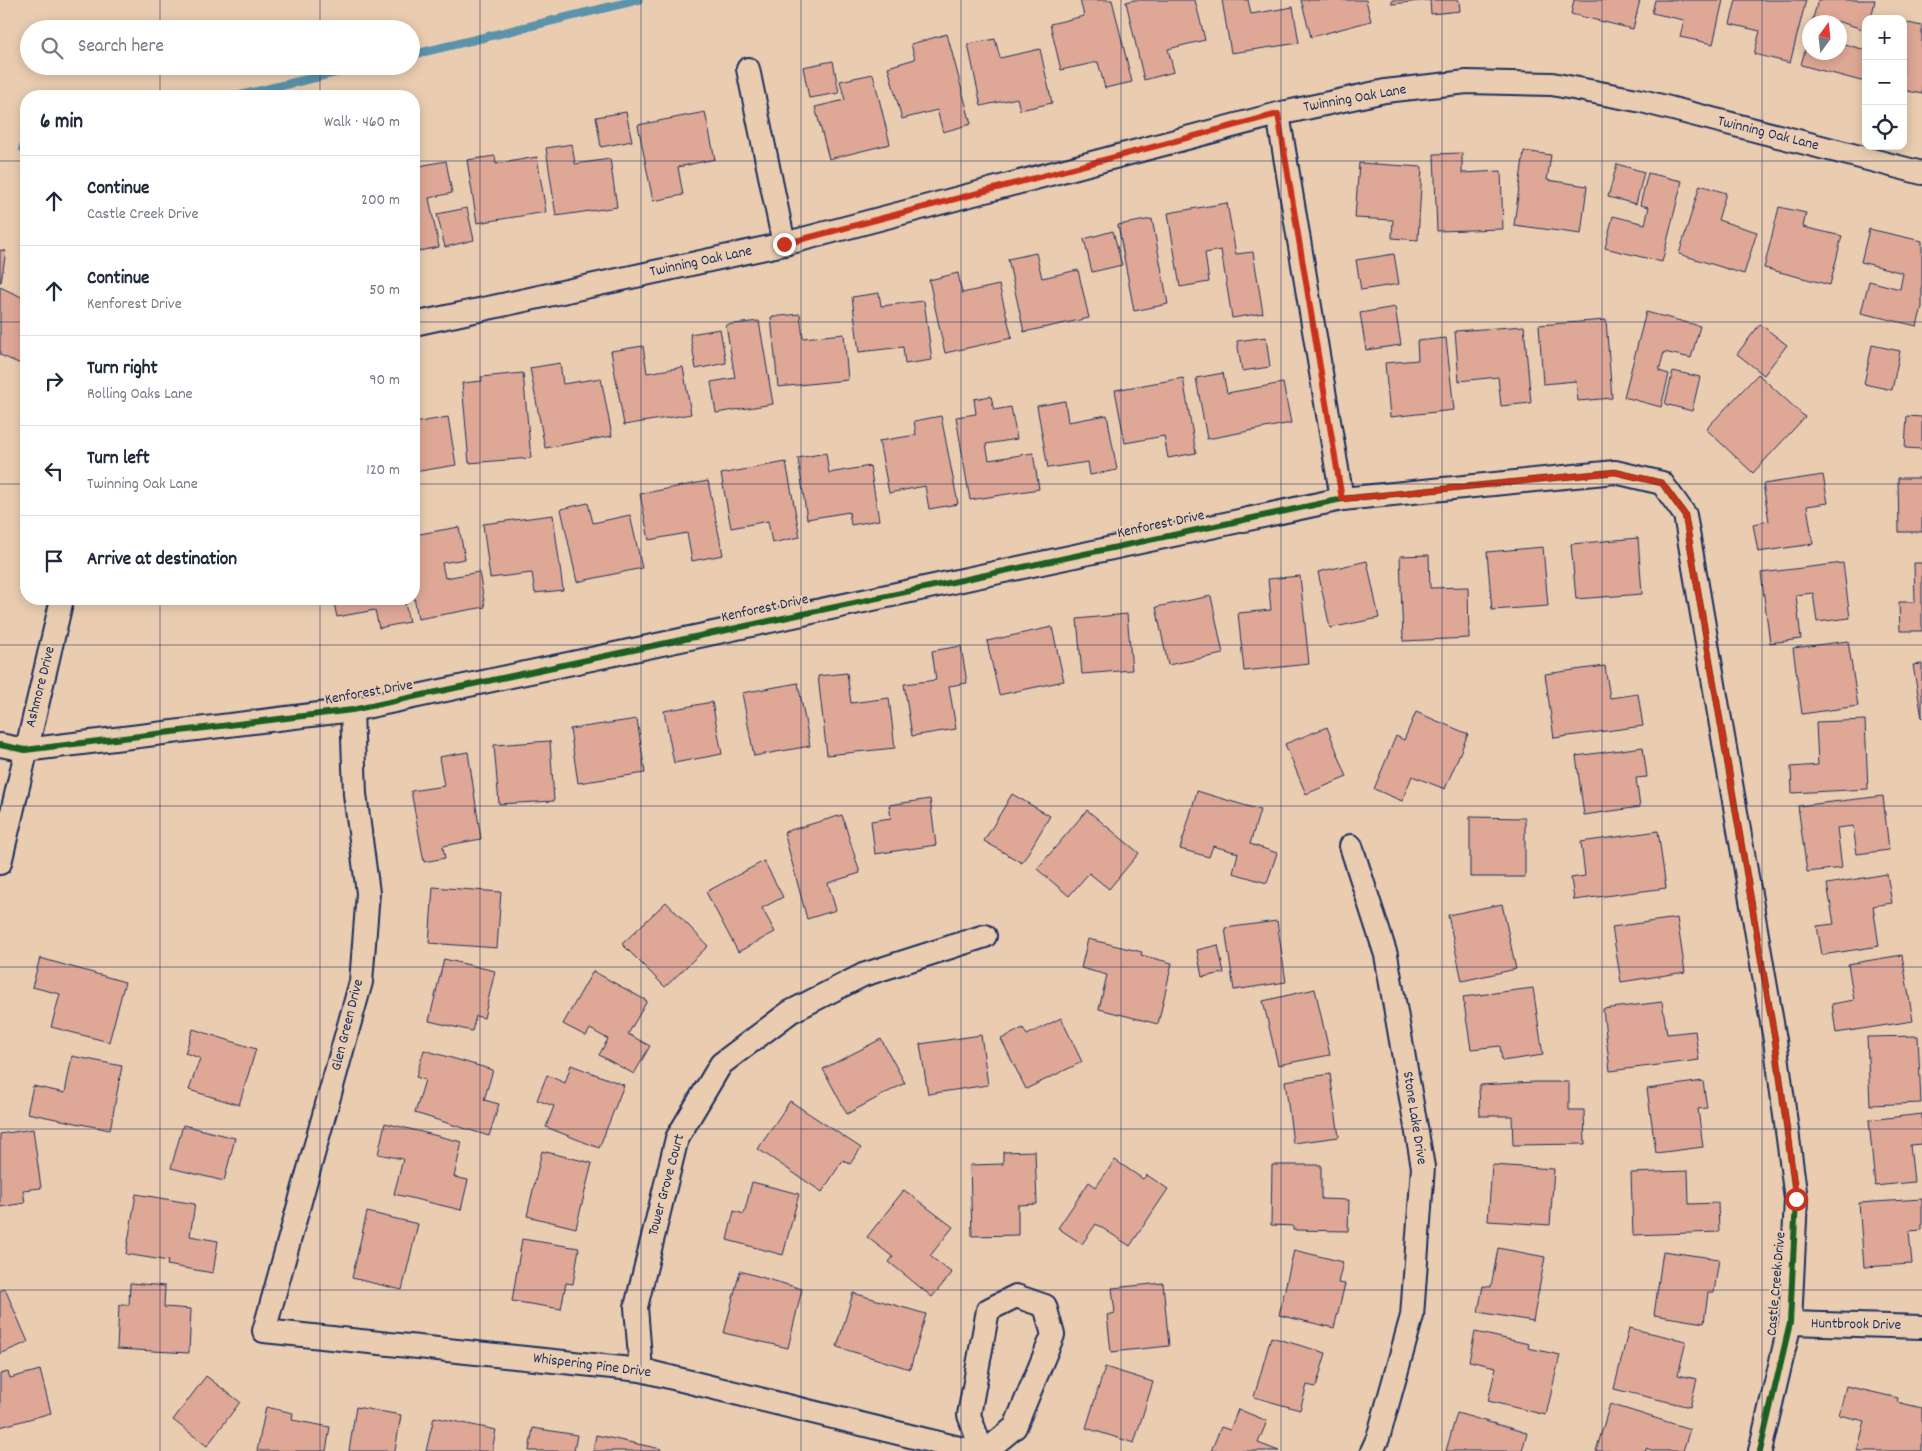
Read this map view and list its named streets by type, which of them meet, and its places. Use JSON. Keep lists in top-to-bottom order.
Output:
{
  "streets": {
    "street": [
      "Twinning Oak Lane",
      "Kenforest Drive",
      "Ashmore Drive",
      "Glen Green Drive",
      "Stone Lake Drive",
      "Tower Grove Court",
      "Castle Creek Drive",
      "Huntbrook Drive",
      "Whispering Pine Drive"
    ]
  },
  "crossings": [
    ["Kenforest Drive", "Ashmore Drive"],
    ["Kenforest Drive", "Glen Green Drive"],
    ["Kenforest Drive", "Castle Creek Drive"],
    ["Glen Green Drive", "Whispering Pine Drive"],
    ["Tower Grove Court", "Whispering Pine Drive"],
    ["Castle Creek Drive", "Huntbrook Drive"]
  ],
  "north": "top",
  "page": {
    "map_buttons": ["+", "−"],
    "search": "Search here",
    "heading": ["6 min", "Walk · 460 m"],
    "list": [
      ["Continue", "Castle Creek Drive", "200 m"],
      ["Continue", "Kenforest Drive", "50 m"],
      ["Turn right", "Rolling Oaks Lane", "90 m"],
      ["Turn left", "Twinning Oak Lane", "120 m"],
      "Arrive at destination"
    ]
  }
}
